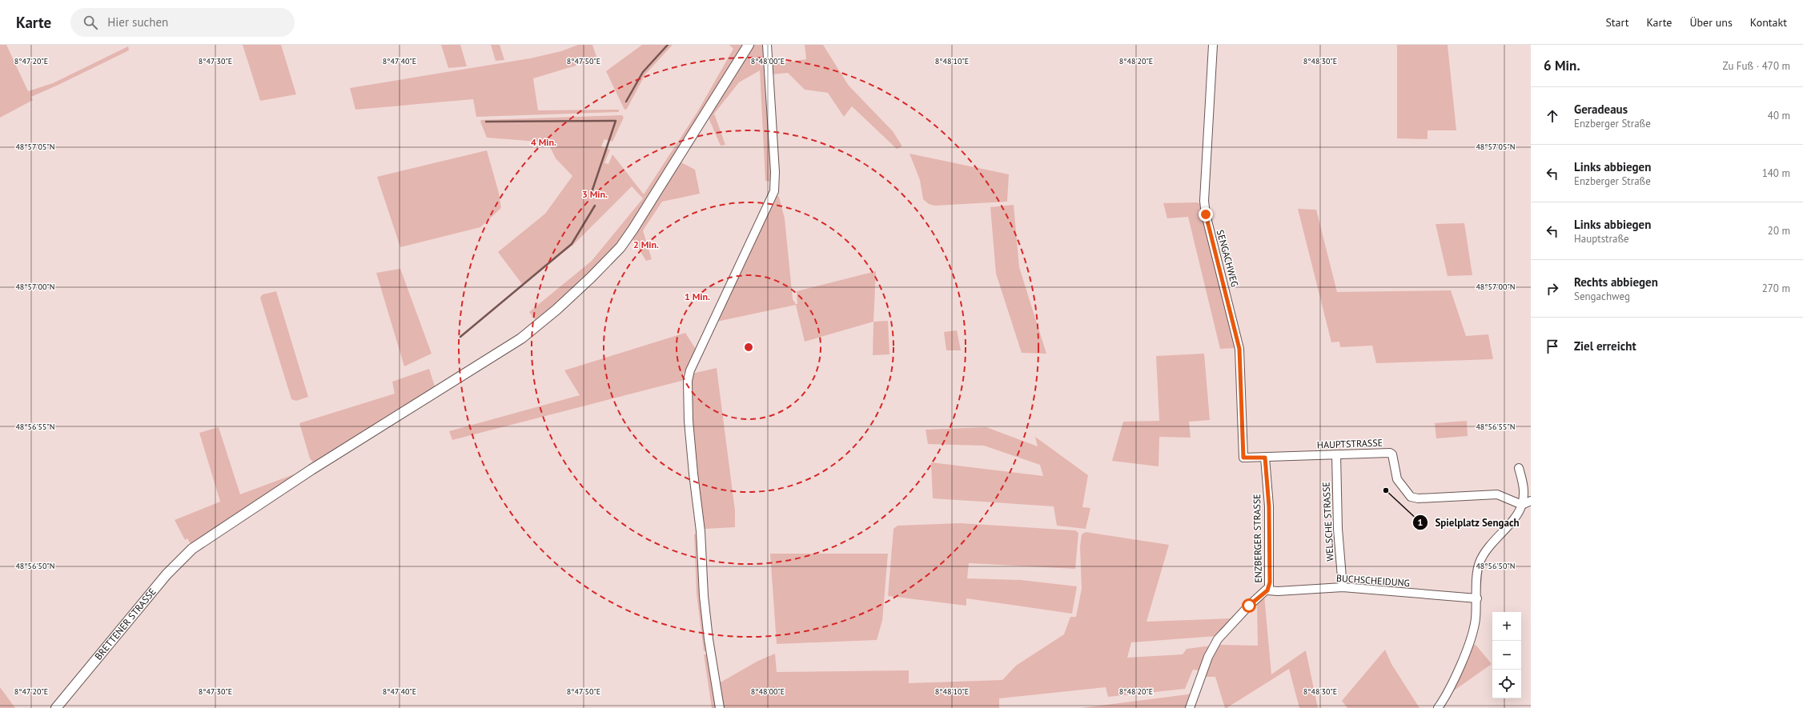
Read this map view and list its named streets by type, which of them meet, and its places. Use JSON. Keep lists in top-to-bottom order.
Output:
{
  "streets": {
    "main road": ["BRETTENER STRASSE"],
    "street": [
      "SENGACHWEG",
      "HAUPTSTRASSE",
      "WELSCHE STRASSE",
      "ENZBERGER STRASSE",
      "BUCHSCHEIDUNG"
    ]
  },
  "crossings": [
    ["SENGACHWEG", "HAUPTSTRASSE"],
    ["HAUPTSTRASSE", "WELSCHE STRASSE"],
    ["HAUPTSTRASSE", "ENZBERGER STRASSE"],
    ["WELSCHE STRASSE", "BUCHSCHEIDUNG"],
    ["ENZBERGER STRASSE", "BUCHSCHEIDUNG"]
  ],
  "places": ["Spielplatz Sengach"],
  "page": {
    "header": "Karte",
    "search": "Hier suchen",
    "nav": [
      "Start",
      "Karte",
      "Über uns",
      "Kontakt"
    ],
    "heading": ["6 Min.", "Zu Fuß · 470 m"],
    "list": [
      ["Geradeaus", "Enzberger Straße", "40 m"],
      ["Links abbiegen", "Enzberger Straße", "140 m"],
      ["Links abbiegen", "Hauptstraße", "20 m"],
      ["Rechts abbiegen", "Sengachweg", "270 m"],
      "Ziel erreicht"
    ],
    "map_buttons": ["+", "−"]
  },
  "coordinates": [
    "8°47'20\"E",
    "8°47'30\"E",
    "8°47'40\"E",
    "8°47'50\"E",
    "8°48'00\"E",
    "8°48'10\"E",
    "8°48'20\"E",
    "8°48'30\"E",
    "48°57'05\"N",
    "48°57'00\"N",
    "48°56'55\"N",
    "48°56'50\"N"
  ],
  "rings": [
    "4 Min.",
    "3 Min.",
    "2 Min.",
    "1 Min."
  ]
}
